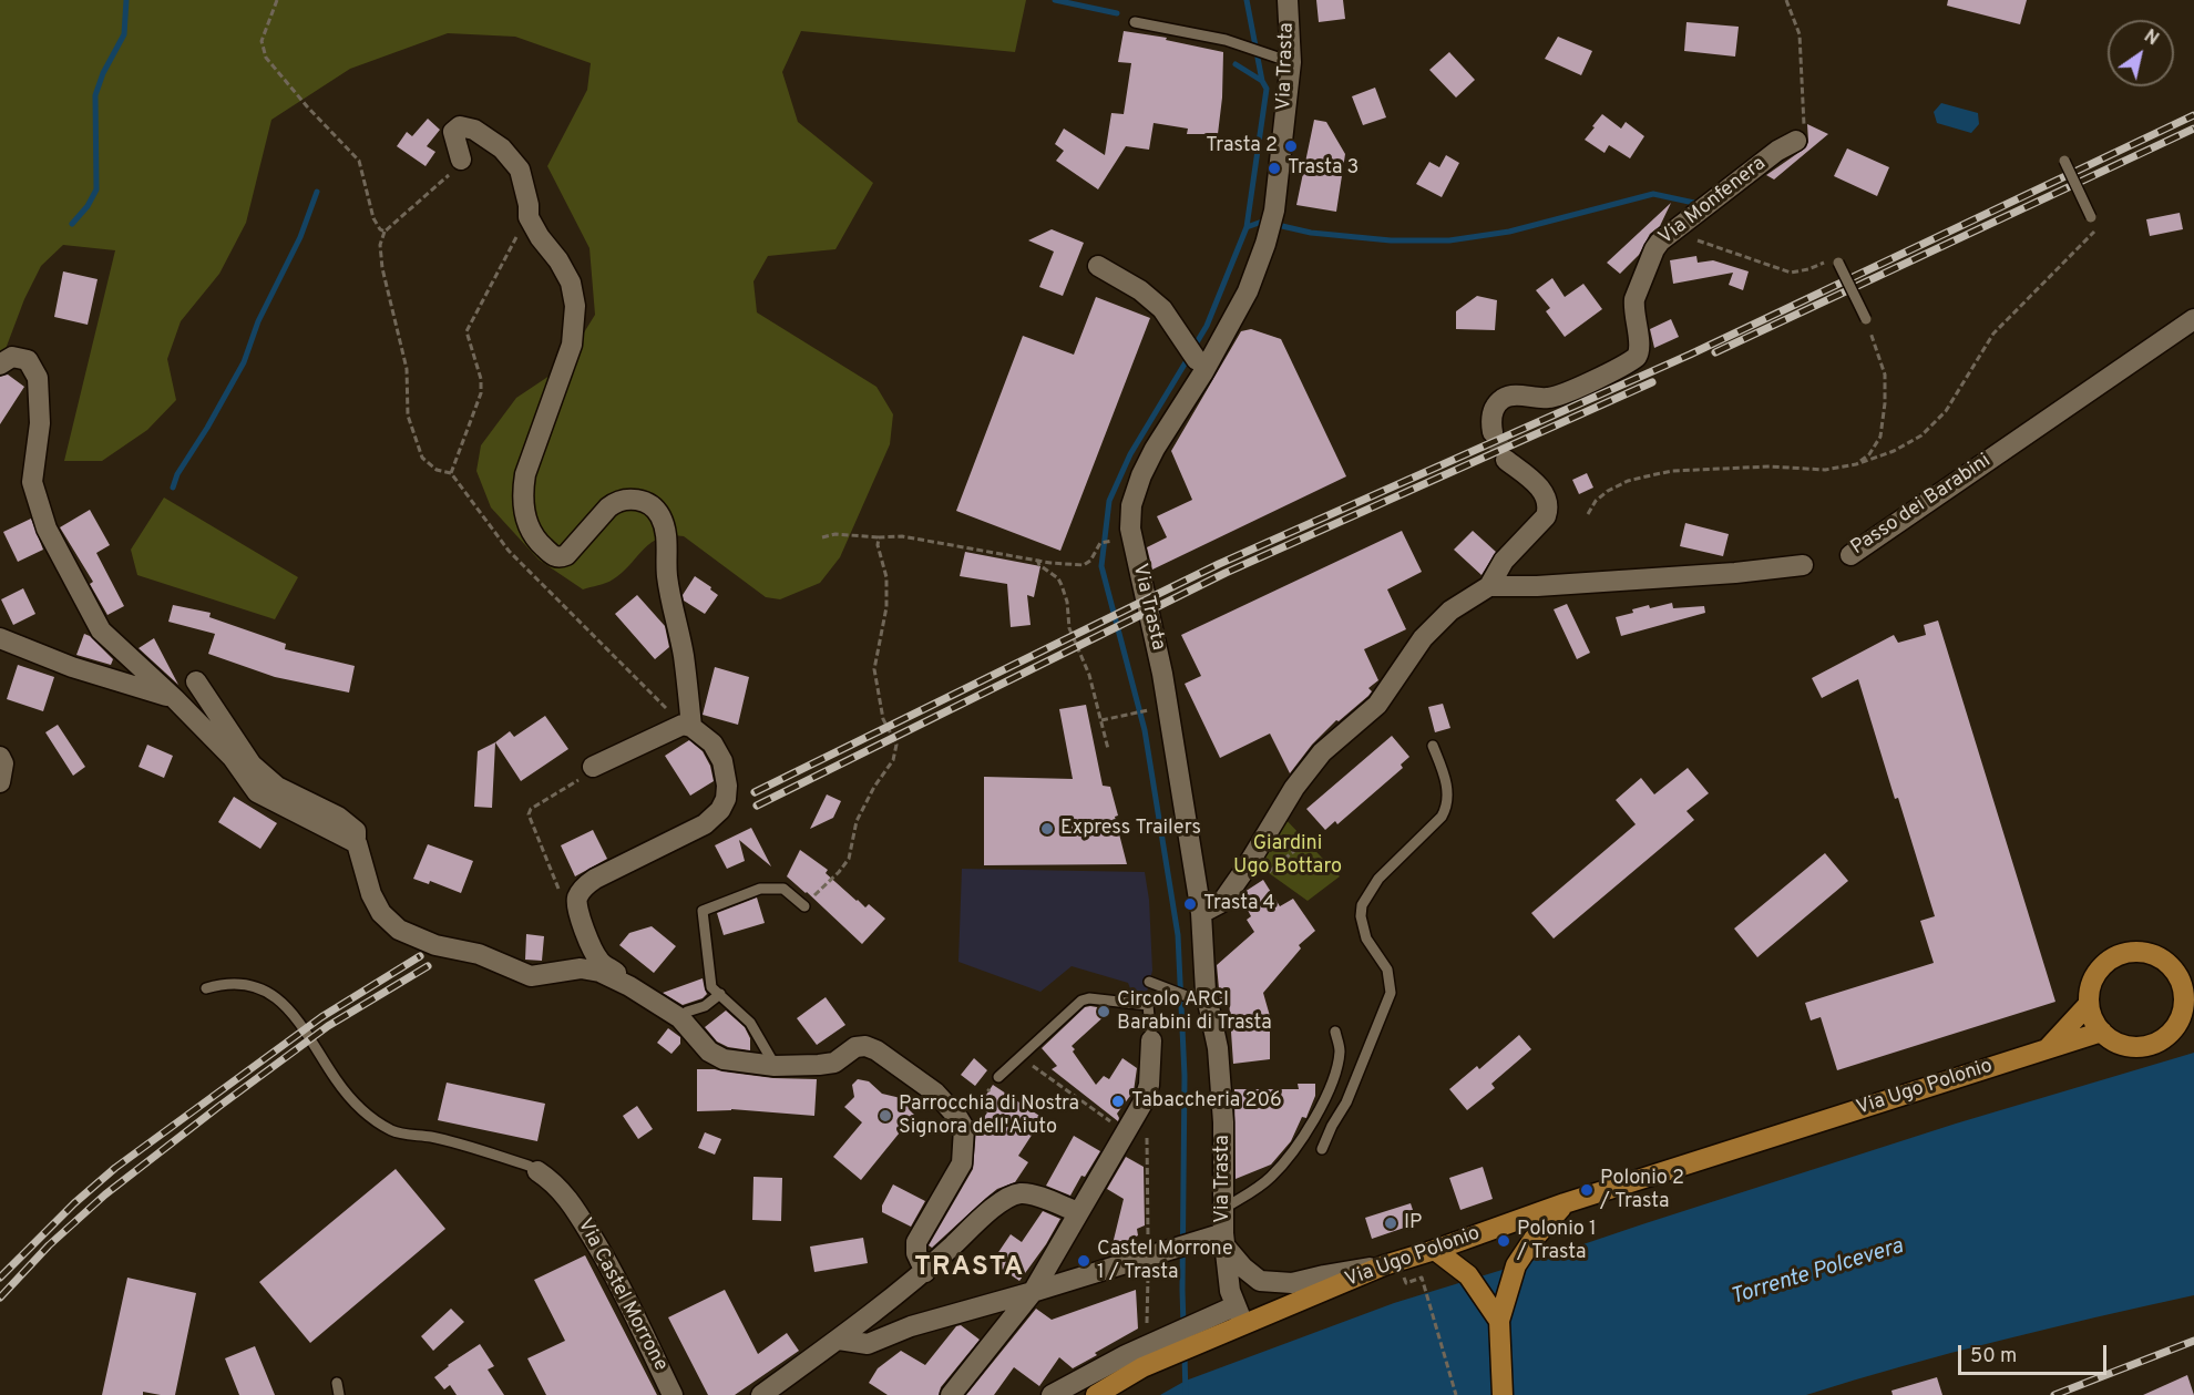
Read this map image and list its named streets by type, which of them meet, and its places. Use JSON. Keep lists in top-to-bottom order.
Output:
{
  "streets": {
    "main road": ["Via Ugo Polonio"],
    "street": [
      "Via Trasta",
      "Via Monfenera",
      "Passo dei Barabini",
      "Via Castel Morrone"
    ]
  },
  "crossings": [
    ["Via Trasta", "Via Ugo Polonio"]
  ],
  "districts": ["TRASTA"],
  "water": ["Torrente Polcevera"],
  "parks": ["Giardini Ugo Bottaro"],
  "places": [
    "Trasta 2",
    "Trasta 3",
    "Express Trailers",
    "Trasta 4",
    "Circolo ARCI Barabini di Trasta",
    "Tabaccheria 206",
    "Parrocchia di Nostra Signora dell'Aiuto",
    "Polonio 2 / Trasta",
    "IP",
    "Polonio 1 / Trasta",
    "Castel Morrone 1 / Trasta"
  ],
  "scale_bar": "50 m",
  "north": "top right"
}
